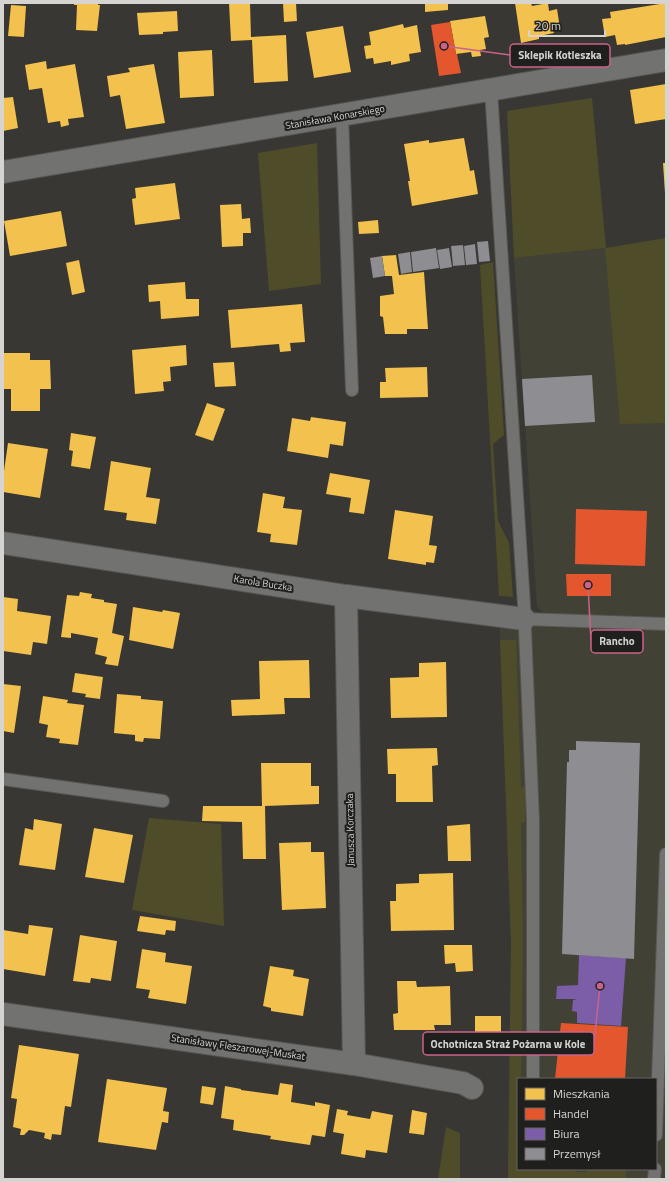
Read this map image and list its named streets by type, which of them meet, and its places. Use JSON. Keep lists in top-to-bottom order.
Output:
{
  "streets": {
    "street": [
      "Stanisława Konarskiego",
      "Karola Buczka",
      "Janusza Korczaka",
      "Stanisławy Fleszarowej-Muskat"
    ]
  },
  "crossings": [
    ["Karola Buczka", "Janusza Korczaka"],
    ["Janusza Korczaka", "Stanisławy Fleszarowej-Muskat"]
  ],
  "places": ["Sklepik Kotleszka", "Rancho", "Ochotnicza Straż Pożarna w Kole"],
  "legend": [
    "Mieszkania",
    "Handel",
    "Biura",
    "Przemysł"
  ],
  "scale_bar": "20 m"
}
